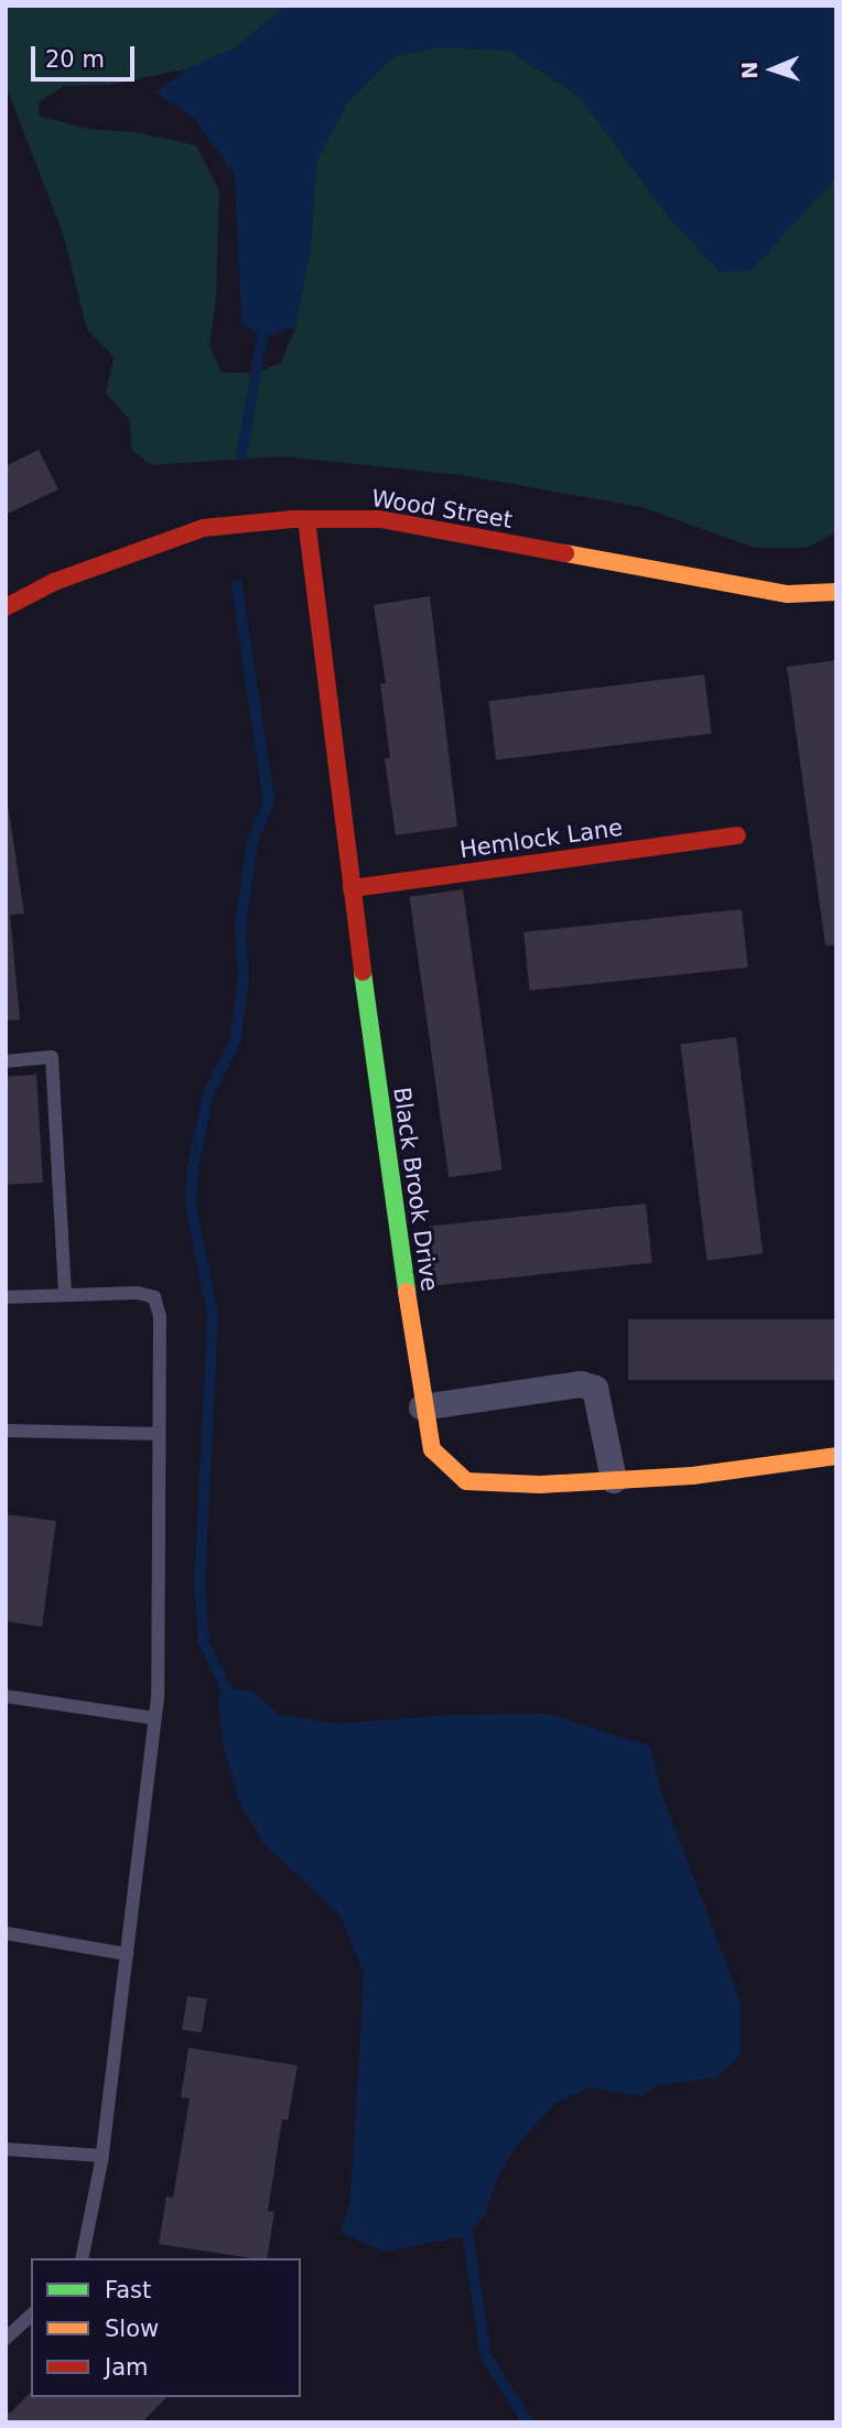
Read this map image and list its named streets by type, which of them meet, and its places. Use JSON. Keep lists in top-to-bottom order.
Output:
{
  "streets": {
    "street": ["Wood Street", "Hemlock Lane", "Black Brook Drive"]
  },
  "crossings": [
    ["Wood Street", "Black Brook Drive"],
    ["Hemlock Lane", "Black Brook Drive"]
  ],
  "legend": ["Fast", "Slow", "Jam"],
  "scale_bar": "20 m",
  "north": "left"
}
